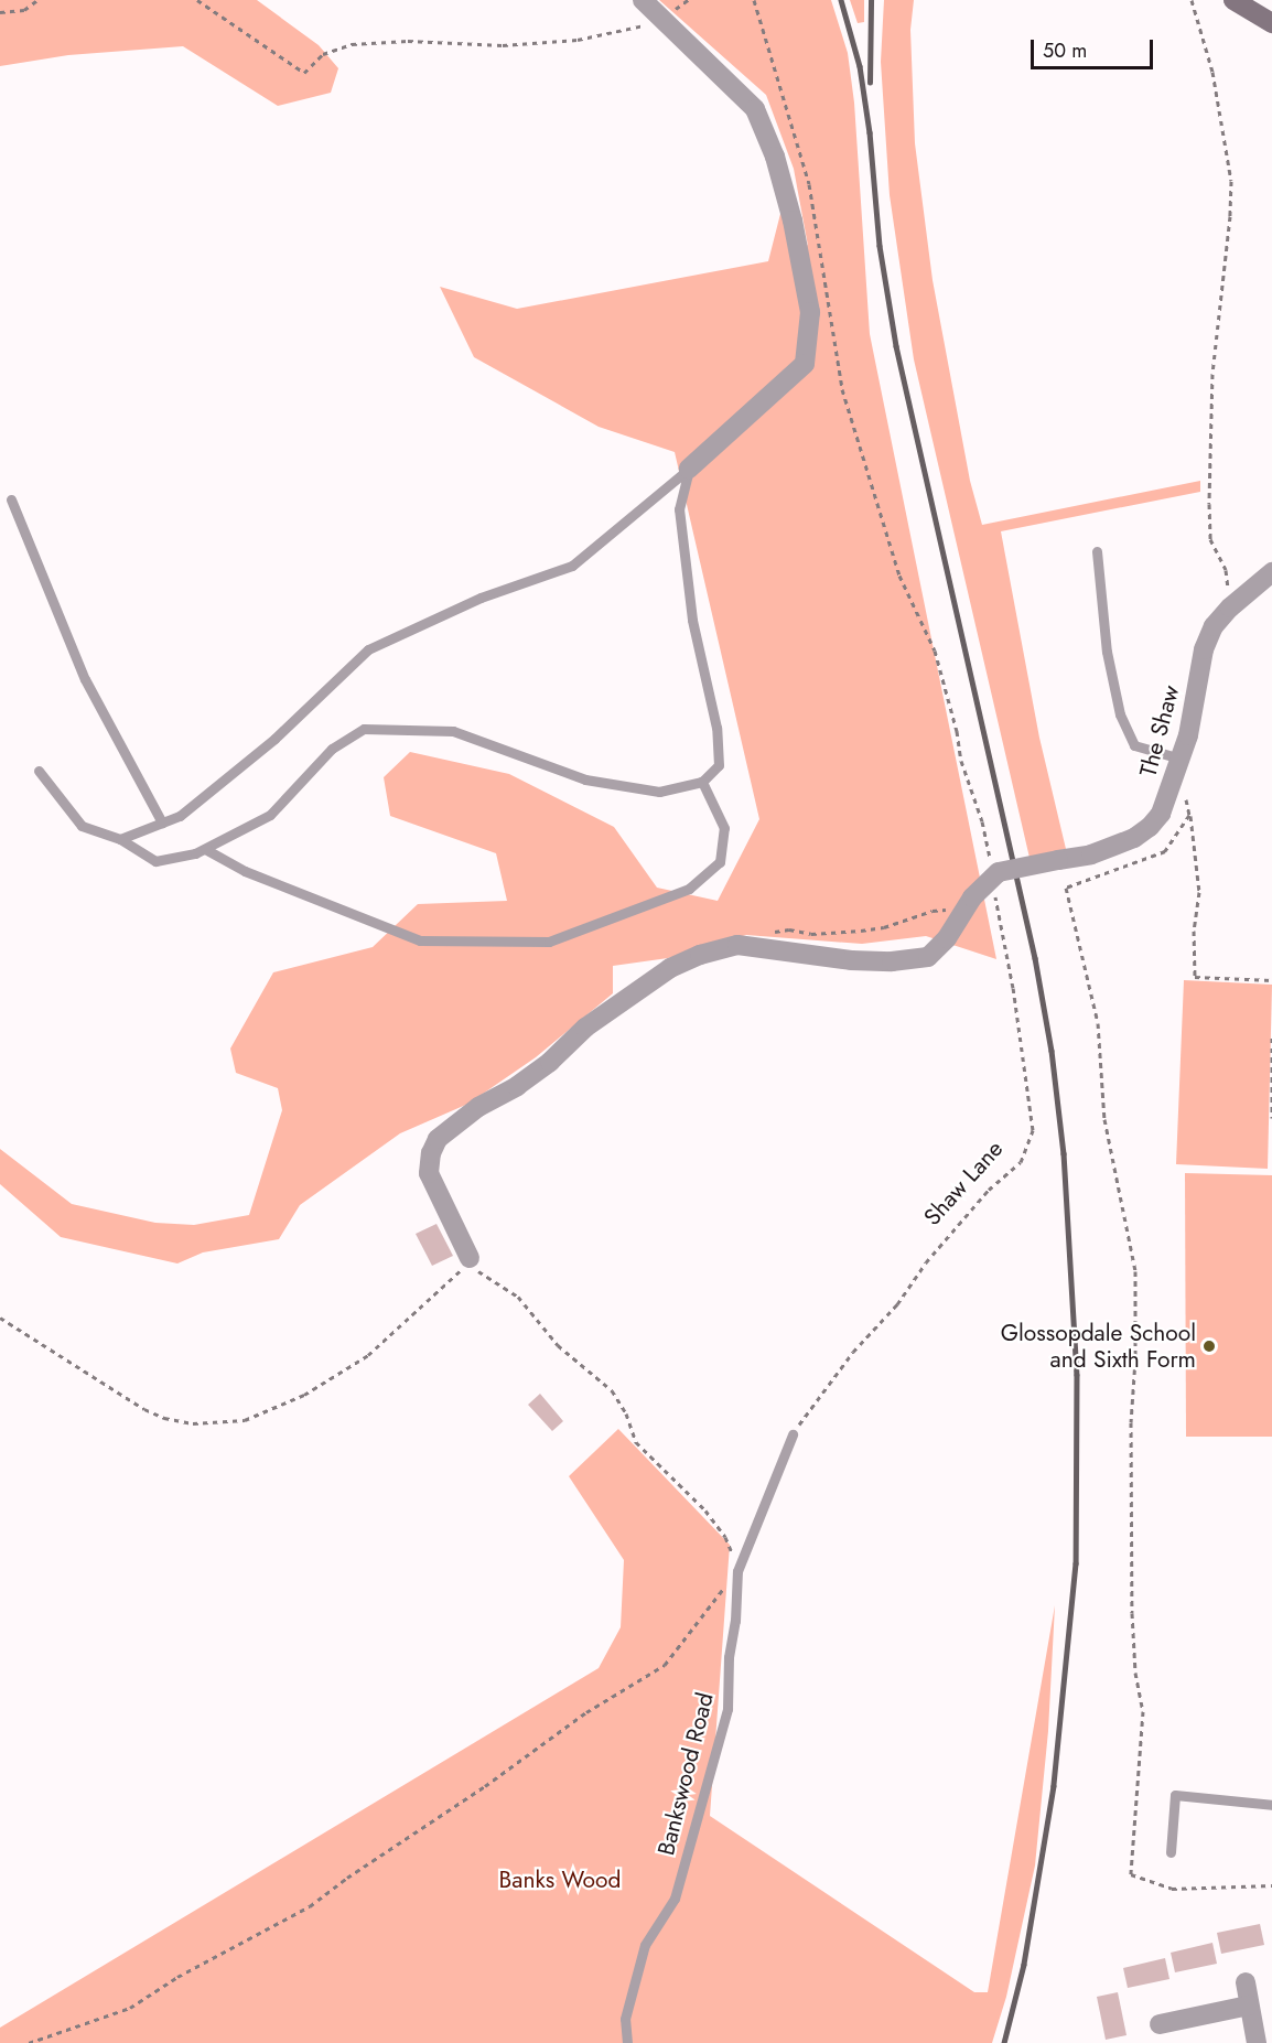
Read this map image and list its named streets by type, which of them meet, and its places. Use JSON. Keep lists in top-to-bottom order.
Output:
{
  "streets": {
    "street": ["The Shaw"],
    "lane": ["Bankswood Road"],
    "path": ["Shaw Lane"]
  },
  "crossings": [
    ["The Shaw", "Shaw Lane"],
    ["Shaw Lane", "Bankswood Road"]
  ],
  "parks": ["Banks Wood"],
  "places": ["Glossopdale School and Sixth Form"],
  "scale_bar": "50 m"
}
